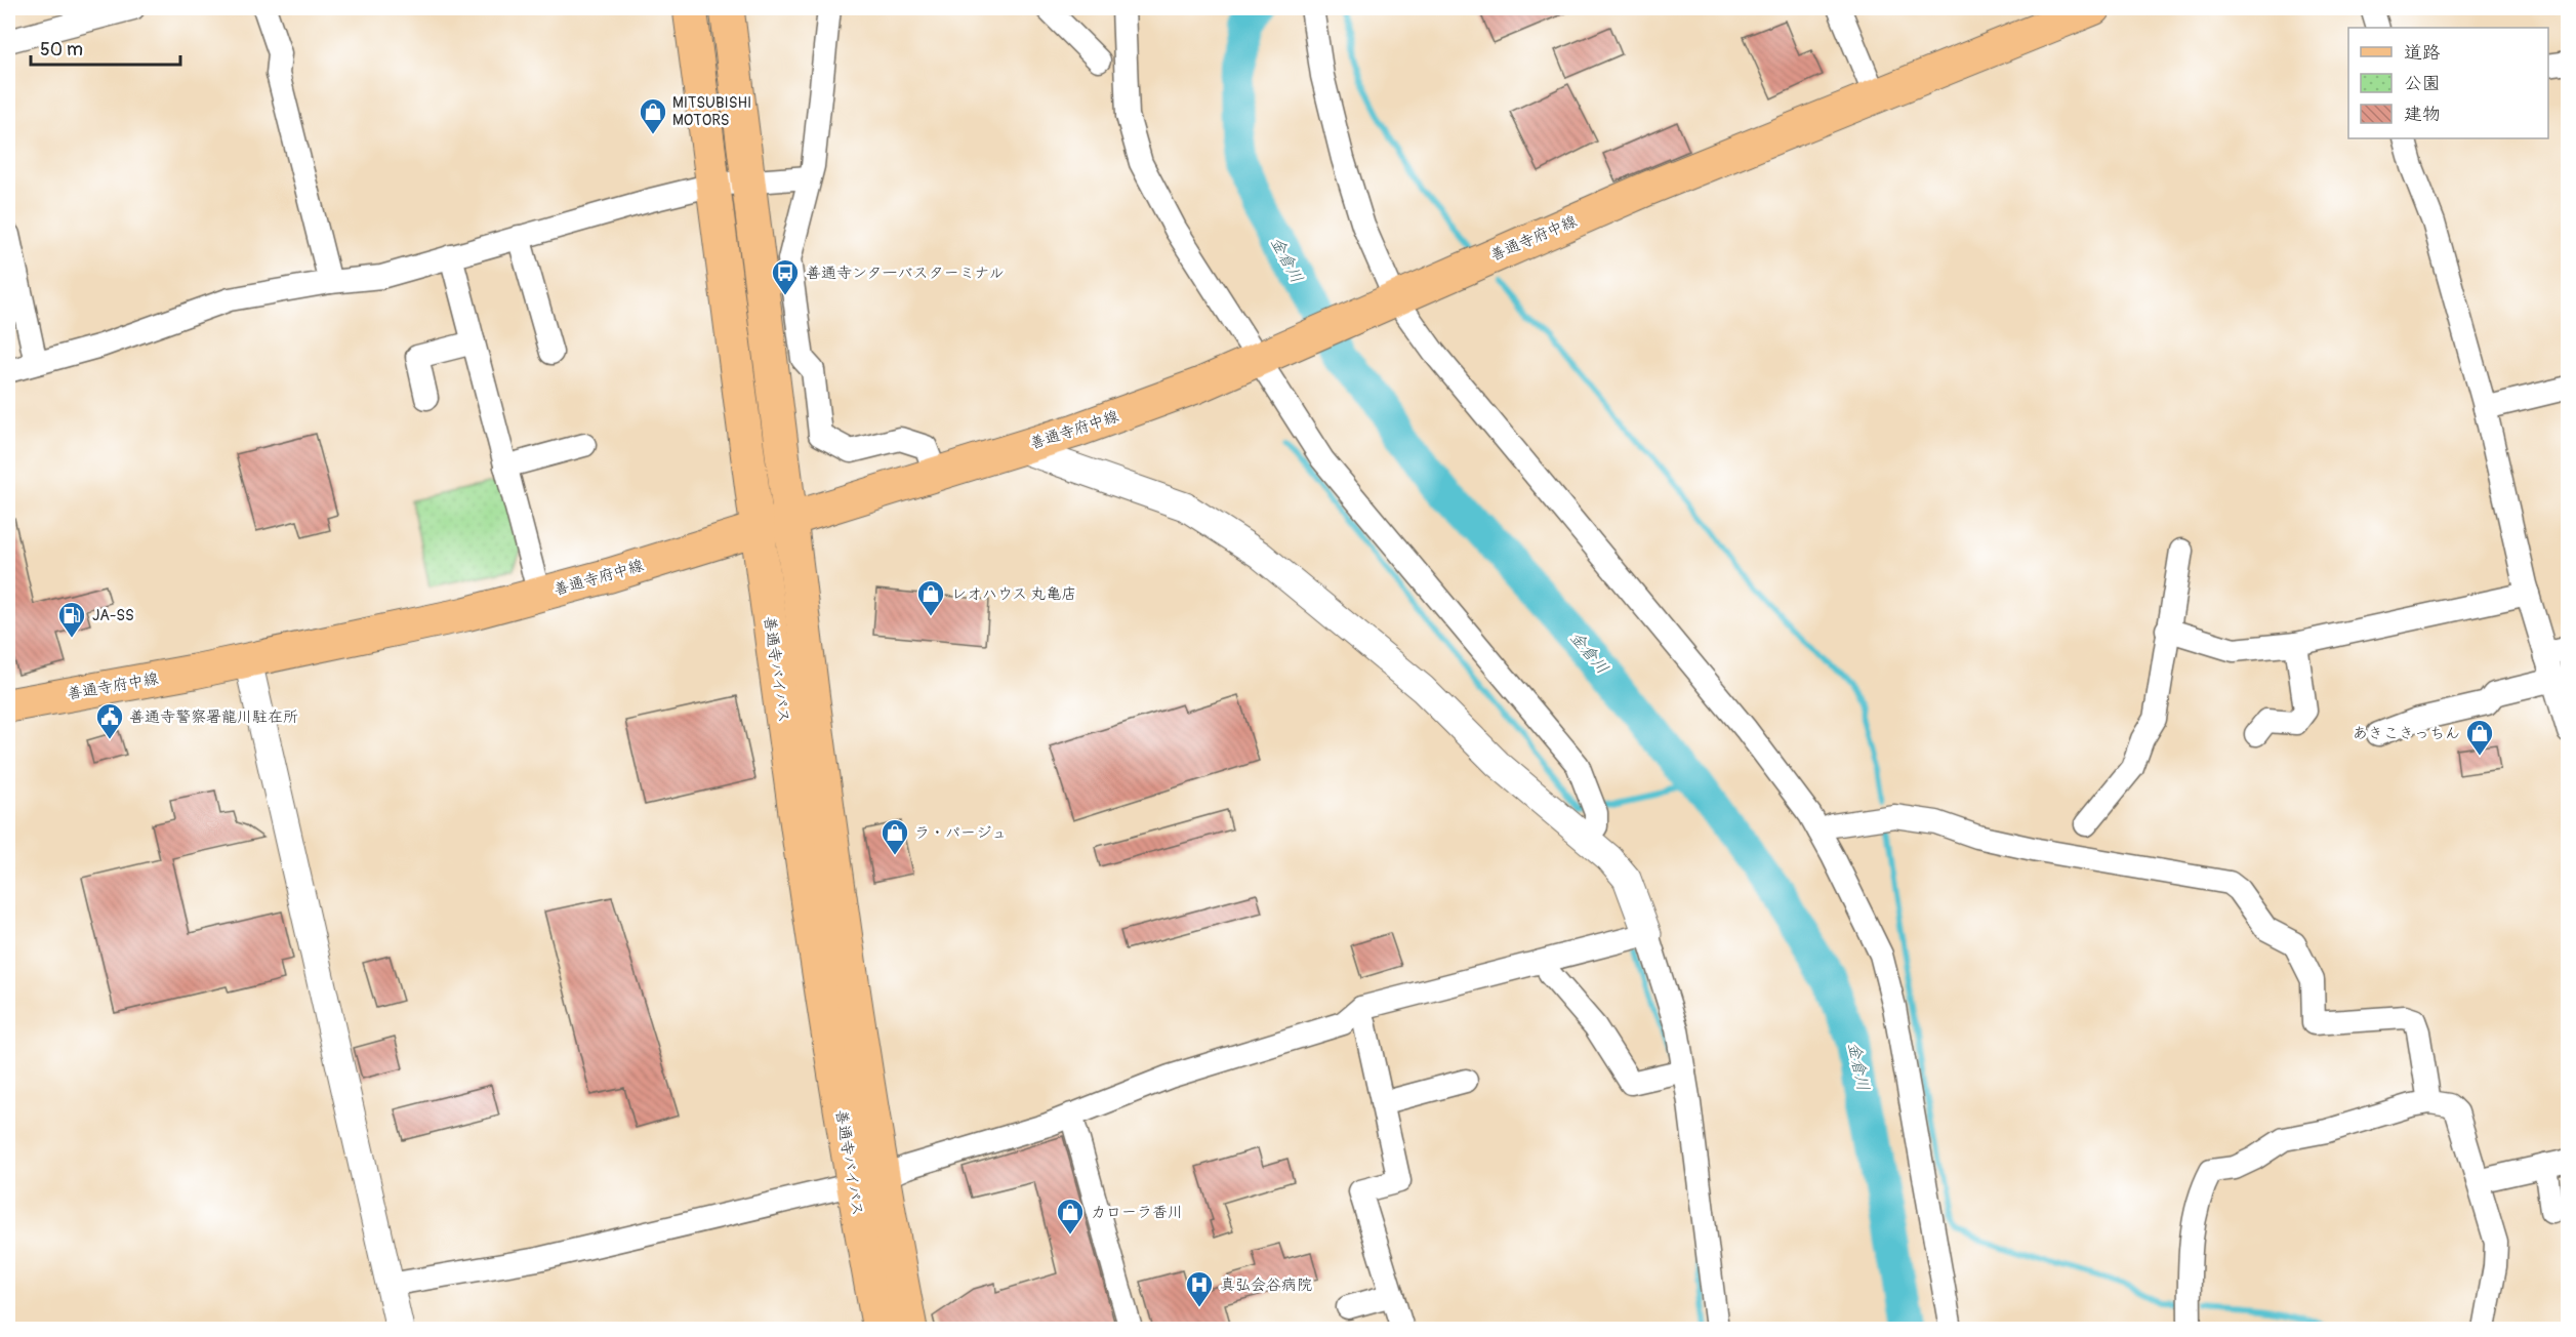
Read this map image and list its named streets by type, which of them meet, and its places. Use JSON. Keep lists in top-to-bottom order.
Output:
{
  "streets": {
    "main road": ["善通寺府中線", "善通寺バイパス"]
  },
  "crossings": [
    ["善通寺府中線", "善通寺バイパス"]
  ],
  "water": ["金倉川"],
  "places": {
    "shop": [
      "MITSUBISHI MOTORS",
      "レオハウス 丸亀店",
      "あきこきっちん",
      "ラ・パージュ",
      "カローラ香川"
    ],
    "bus stop": ["善通寺ンタ一バスターミナル"],
    "fuel station": ["JA-SS"],
    "public building": ["善通寺警察署龍川駐在所"],
    "hospital": ["真弘会谷病院"]
  },
  "legend": ["道路", "公園", "建物"],
  "scale_bar": "50 m"
}
